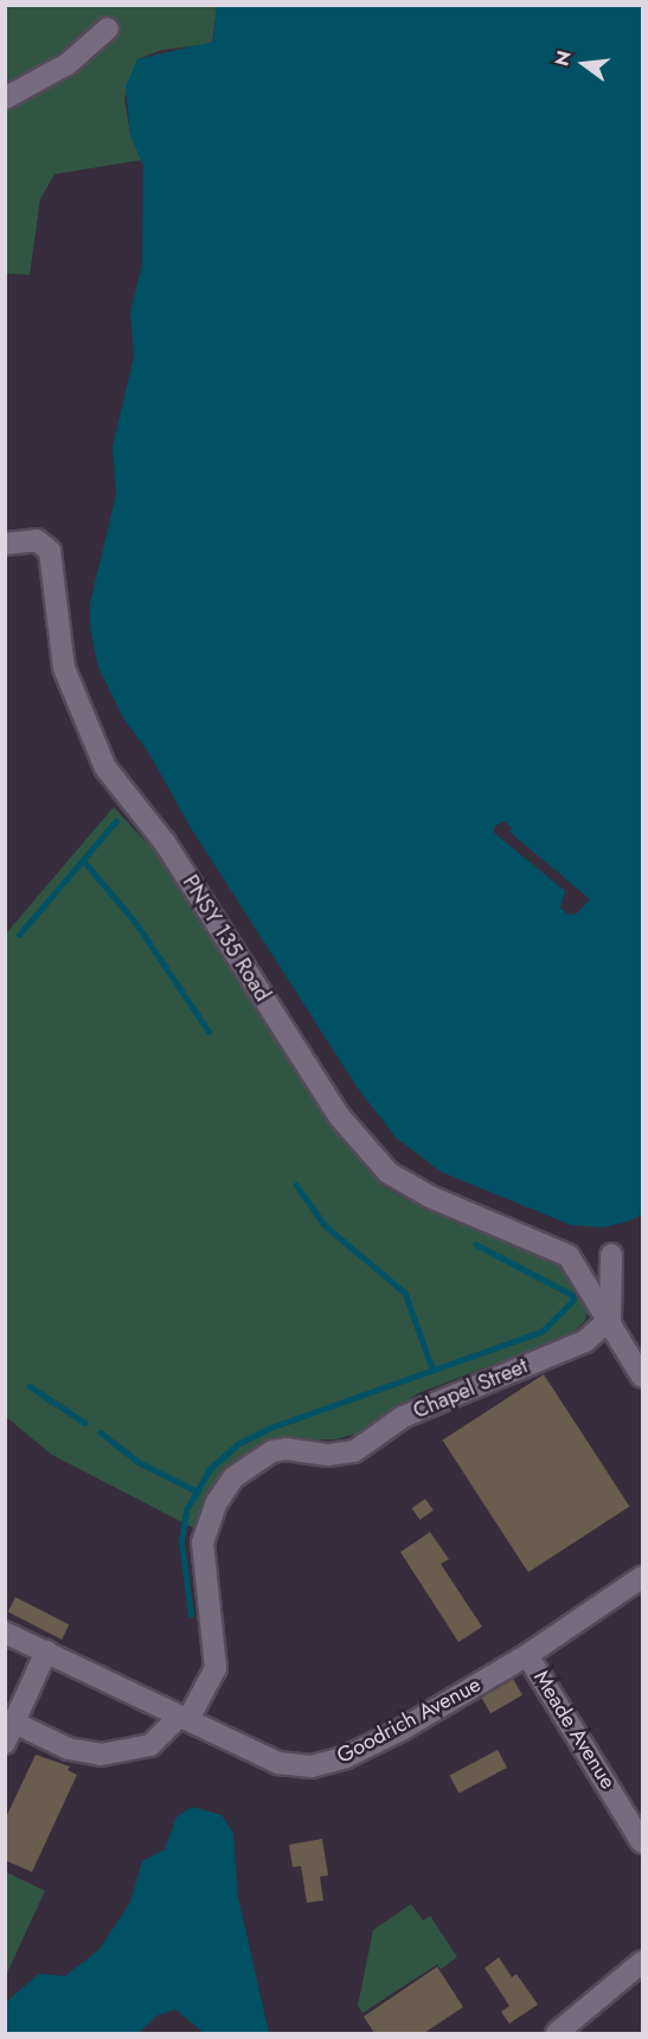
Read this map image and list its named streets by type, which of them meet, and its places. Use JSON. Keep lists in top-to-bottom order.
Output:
{
  "streets": {
    "street": [
      "PNSY 135 Road",
      "Chapel Street",
      "Goodrich Avenue",
      "Meade Avenue"
    ]
  },
  "crossings": [
    ["PNSY 135 Road", "Chapel Street"],
    ["Chapel Street", "Goodrich Avenue"],
    ["Goodrich Avenue", "Meade Avenue"]
  ],
  "north": "left"
}
